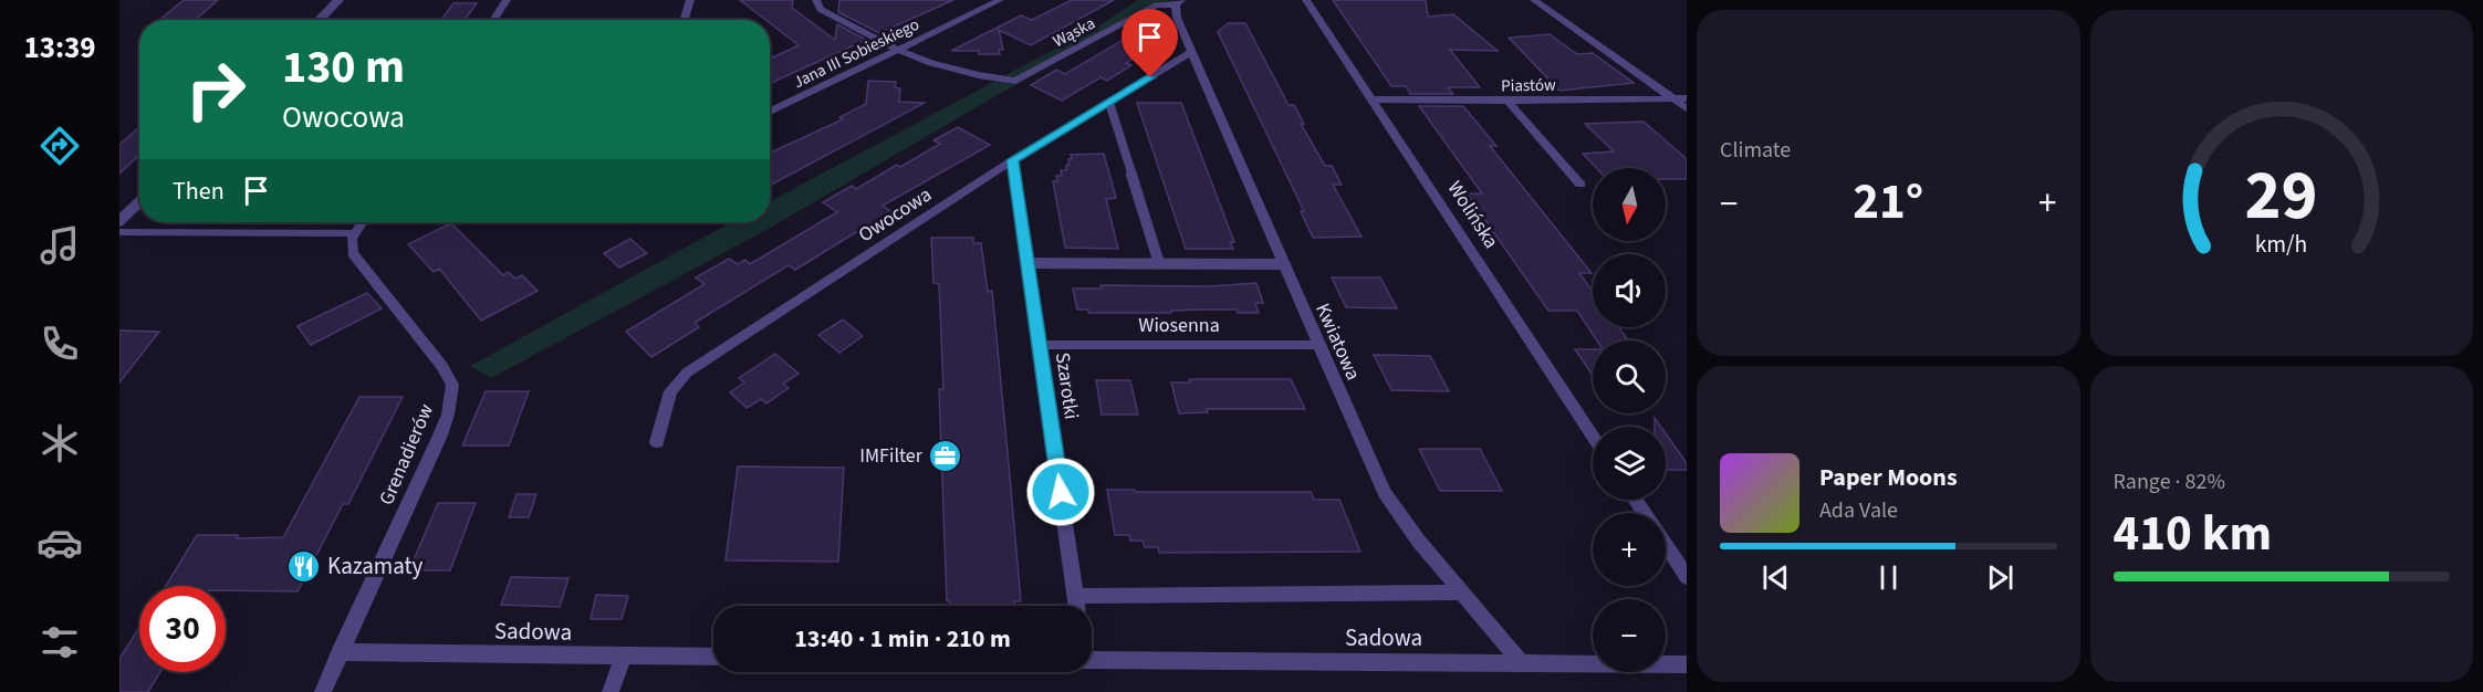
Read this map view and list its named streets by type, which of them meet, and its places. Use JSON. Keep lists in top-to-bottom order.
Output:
{
  "streets": {
    "street": [
      "Wąska",
      "Jana III Sobieskiego",
      "Piastów",
      "Owocowa",
      "Wolińska",
      "Wiosenna",
      "Kwiatowa",
      "Szarotki",
      "Grenadierów",
      "Sadowa"
    ]
  },
  "crossings": [
    ["Wąska", "Jana III Sobieskiego"],
    ["Wąska", "Kwiatowa"],
    ["Piastów", "Wolińska"],
    ["Owocowa", "Kwiatowa"],
    ["Owocowa", "Szarotki"],
    ["Wiosenna", "Kwiatowa"],
    ["Wiosenna", "Szarotki"],
    ["Kwiatowa", "Sadowa"],
    ["Grenadierów", "Sadowa"]
  ],
  "places": {
    "office": ["IMFilter"],
    "restaurant": ["Kazamaty"]
  },
  "north": "bottom",
  "page": {
    "tabs": "13:39",
    "tile": [
      "Climate",
      ["Range · 82%", "410 km"]
    ],
    "turn": ["130 m", "Owocowa"],
    "then": "Then",
    "map_buttons": ["+", "−"],
    "heat": ["−", "21°", "+"],
    "song": ["Paper Moons", "Ada Vale"],
    "limit": "30",
    "trip": "13:40 · 1 min · 210 m",
    "gauge": ["29", "km/h"]
  }
}
